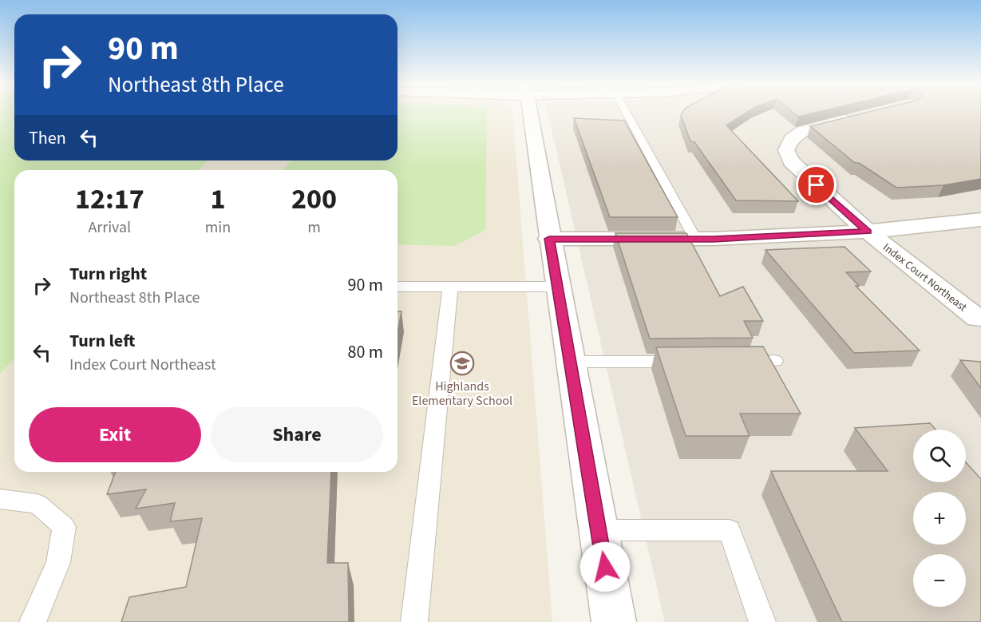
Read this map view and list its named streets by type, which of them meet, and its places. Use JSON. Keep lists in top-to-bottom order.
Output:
{
  "streets": {
    "street": ["Index Court Northeast"]
  },
  "places": {
    "school or university": ["Highlands Elementary School"]
  },
  "page": {
    "turn": ["90 m", "Northeast 8th Place"],
    "then": "Then",
    "eta": [
      "12:17",
      "Arrival",
      "1",
      "min",
      "200",
      "m"
    ],
    "list": [
      {
        "name": "Turn right",
        "note": "Northeast 8th Place",
        "value": "90 m"
      },
      {
        "name": "Turn left",
        "note": "Index Court Northeast",
        "value": "80 m"
      }
    ],
    "buttons": ["Exit", "Share"],
    "map_buttons": ["+", "−"]
  }
}
